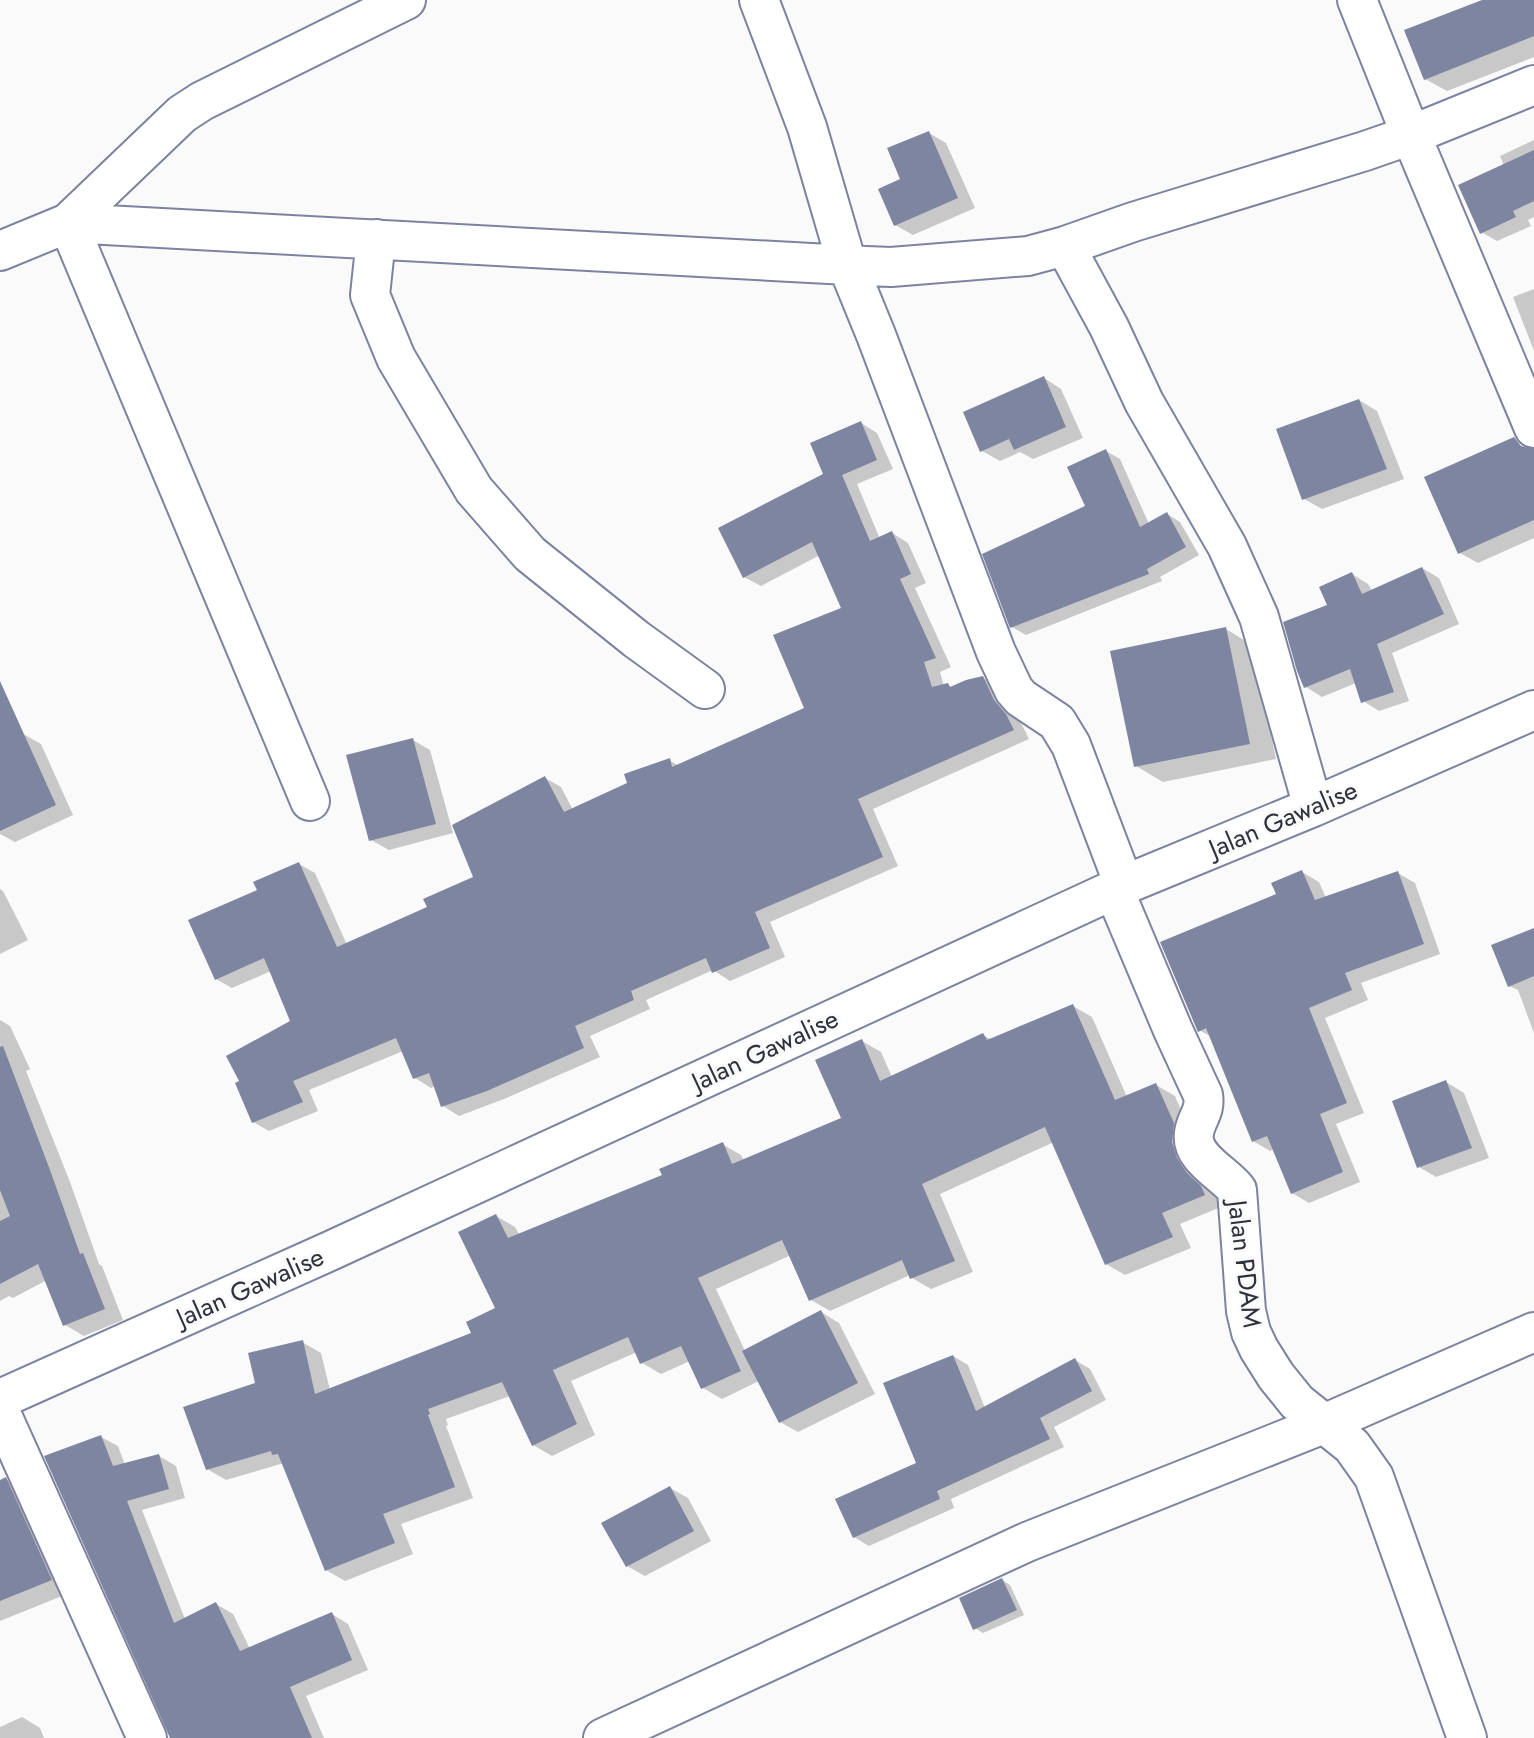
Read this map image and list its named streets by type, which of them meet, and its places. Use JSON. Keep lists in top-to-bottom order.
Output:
{
  "streets": {
    "street": ["Jalan Gawalise", "Jalan PDAM"]
  },
  "crossings": [
    ["Jalan Gawalise", "Jalan PDAM"]
  ]
}
